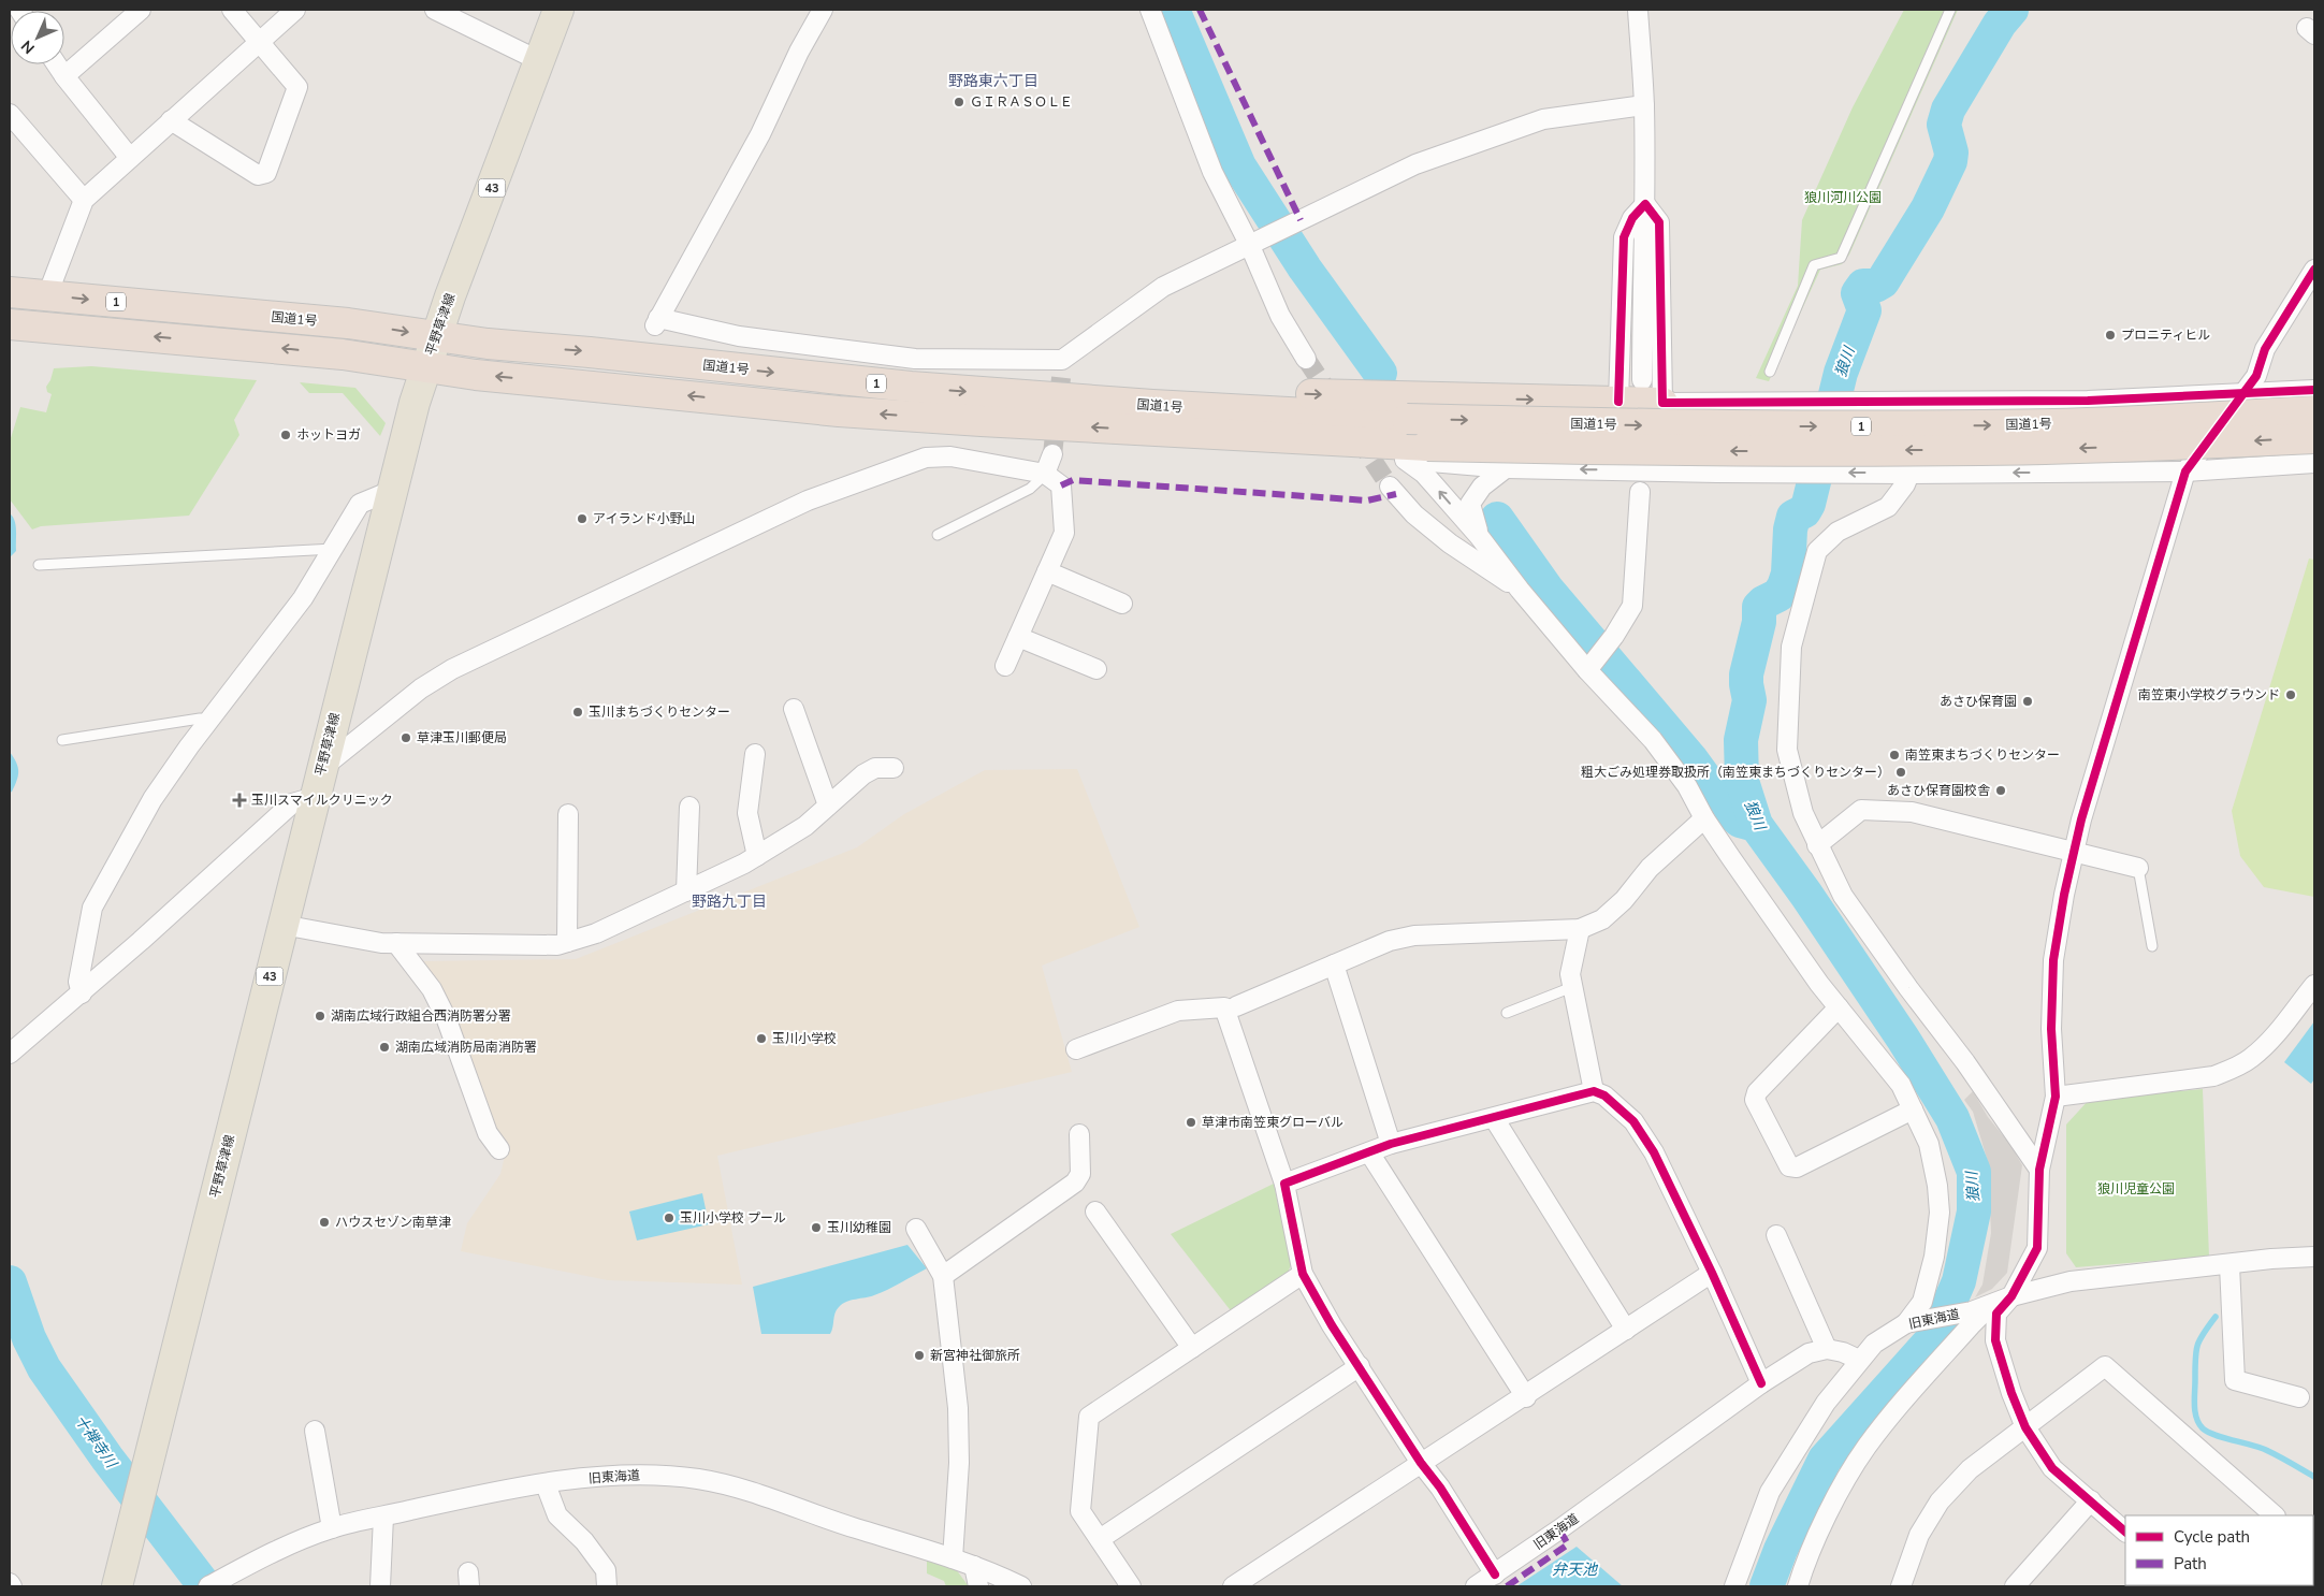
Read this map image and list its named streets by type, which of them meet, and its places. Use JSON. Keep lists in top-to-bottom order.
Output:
{
  "streets": {
    "highway": ["1", "国道1号"],
    "main road": ["43", "平野草津線"],
    "street": ["旧東海道"]
  },
  "crossings": [
    ["国道1号", "平野草津線"]
  ],
  "districts": ["野路東六丁目", "野路九丁目"],
  "water": ["狼川", "十禅寺川", "弁天池"],
  "parks": ["狼川河川公園", "狼川児童公園"],
  "places": {
    "other": [
      "ＧＩＲＡＳＯＬＥ",
      "プロニティヒル",
      "ホットヨガ",
      "アイランド小野山",
      "南笠東小学校グラウンド",
      "あさひ保育園",
      "玉川まちづくりセンター",
      "草津玉川郵便局",
      "南笠東まちづくりセンター",
      "粗大ごみ処理券取扱所（南笠東まちづくりセンター）",
      "あさひ保育園校舎",
      "湖南広域行政組合西消防署分署",
      "玉川小学校",
      "湖南広域消防局南消防署",
      "草津市南笠東グローバル",
      "玉川小学校 プール",
      "ハウスセゾン南草津",
      "玉川幼稚園",
      "新宮神社御旅所"
    ],
    "health": ["玉川スマイルクリニック"]
  },
  "legend": ["Cycle path", "Path"],
  "north": "bottom left"
}
